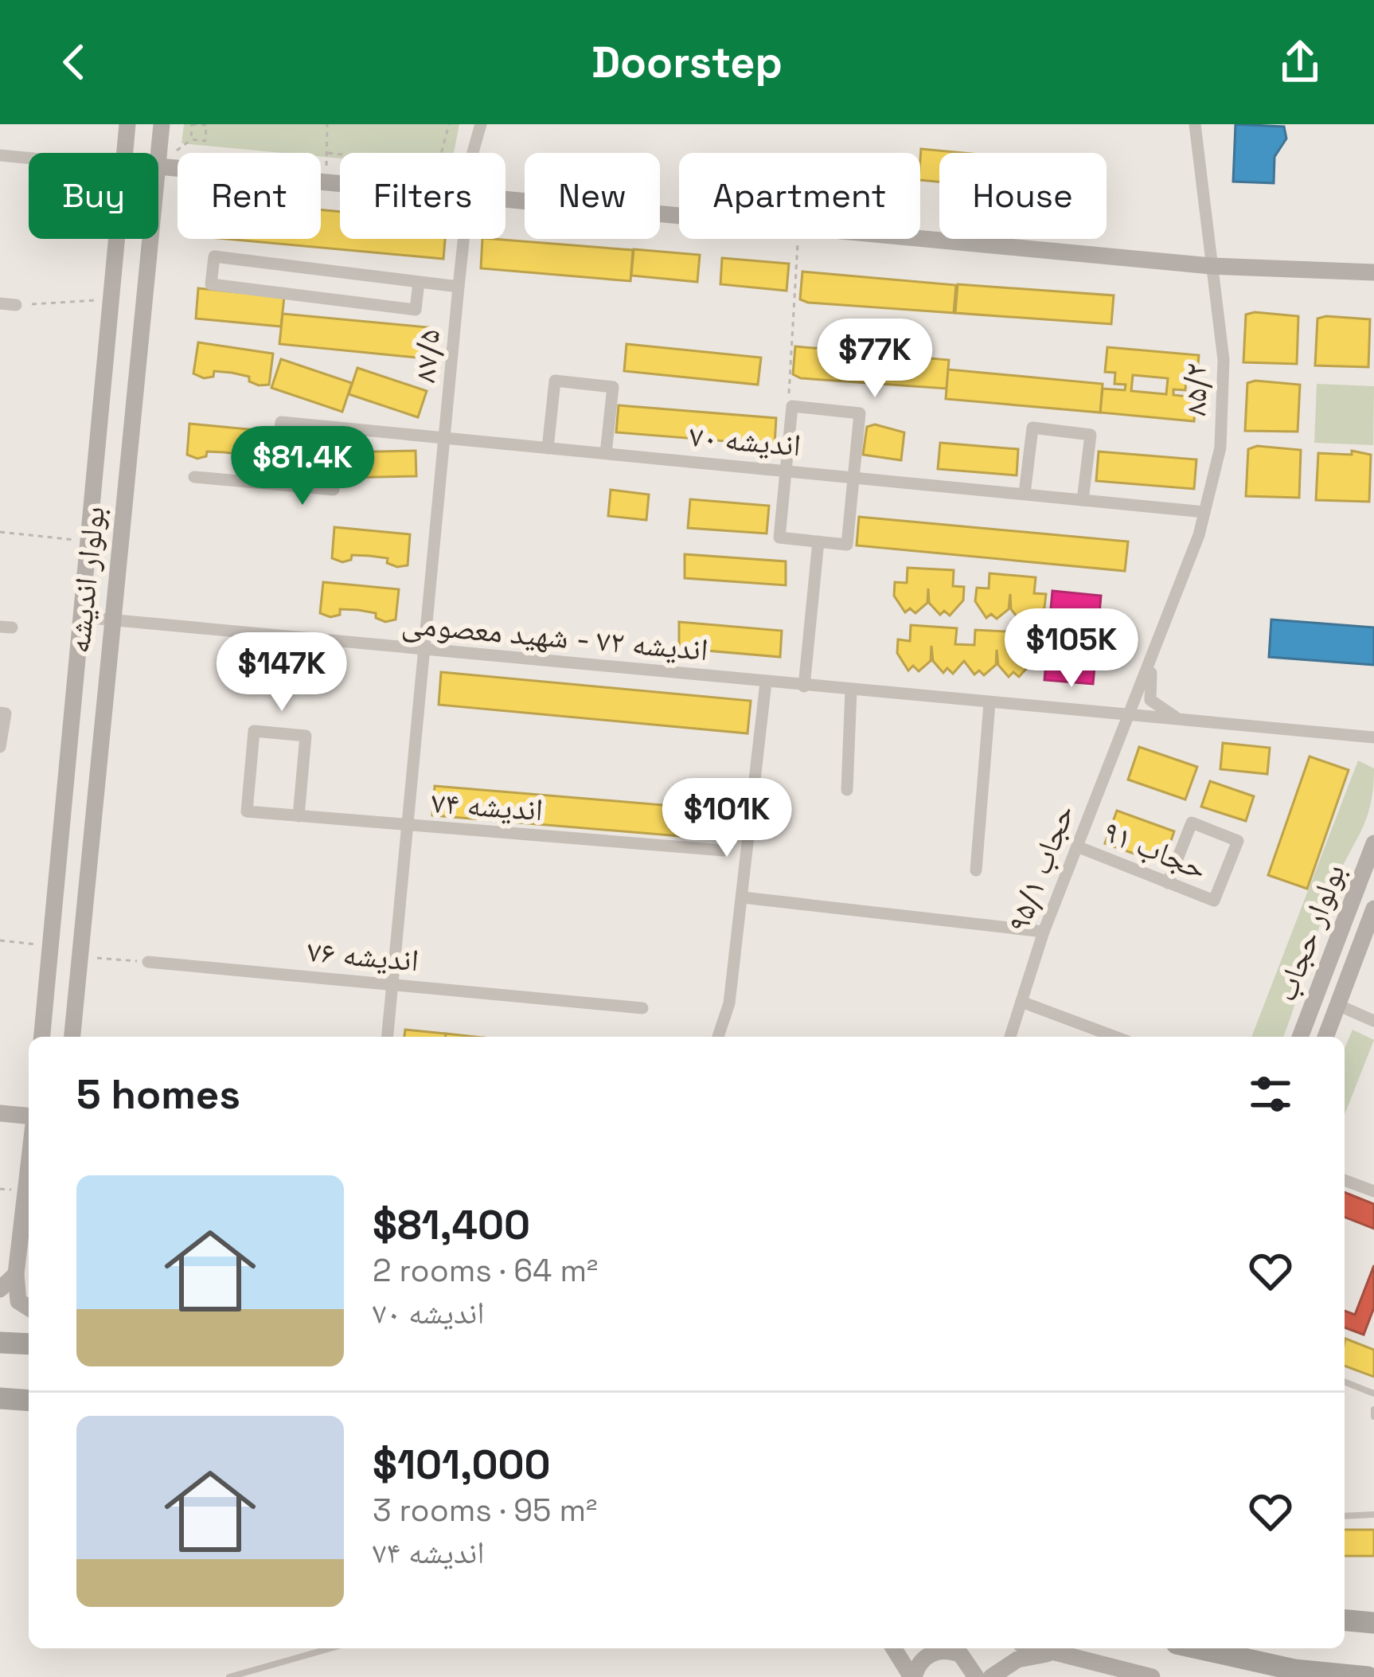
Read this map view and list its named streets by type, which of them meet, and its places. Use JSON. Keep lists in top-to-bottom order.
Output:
{
  "streets": {
    "main road": ["بولوار اندیشه", "بولوار حجاب"],
    "street": [
      "۸۷/۵",
      "۸۵/۲",
      "اندیشه ۷۰",
      "اندیشه ۷۲ - شهید معصومی",
      "اندیشه ۷۴",
      "حجاب ۹۱",
      "حجاب ۹۵/۱",
      "اندیشه ۷۶"
    ]
  },
  "crossings": [
    ["۸۷/۵", "اندیشه ۷۰"],
    ["۸۷/۵", "اندیشه ۷۲ - شهید معصومی"],
    ["۸۷/۵", "اندیشه ۷۴"],
    ["۸۷/۵", "اندیشه ۷۶"],
    ["۸۵/۲", "اندیشه ۷۰"],
    ["۸۵/۲", "حجاب ۹۵/۱"],
    ["بولوار اندیشه", "اندیشه ۷۲ - شهید معصومی"],
    ["اندیشه ۷۲ - شهید معصومی", "حجاب ۹۵/۱"],
    ["حجاب ۹۱", "حجاب ۹۵/۱"]
  ],
  "page": {
    "header": "Doorstep",
    "chip": [
      "Buy",
      "Rent",
      "Filters",
      "New",
      "Apartment",
      "House"
    ],
    "price": [
      "$77K",
      "$81.4K",
      "$105K",
      "$147K",
      "$101K"
    ],
    "heading": "5 homes",
    "list": [
      {
        "name": "$81,400",
        "note": "2 rooms · 64 m² · اندیشه ۷۰"
      },
      {
        "name": "$101,000",
        "note": "3 rooms · 95 m² · اندیشه ۷۴"
      }
    ]
  }
}
